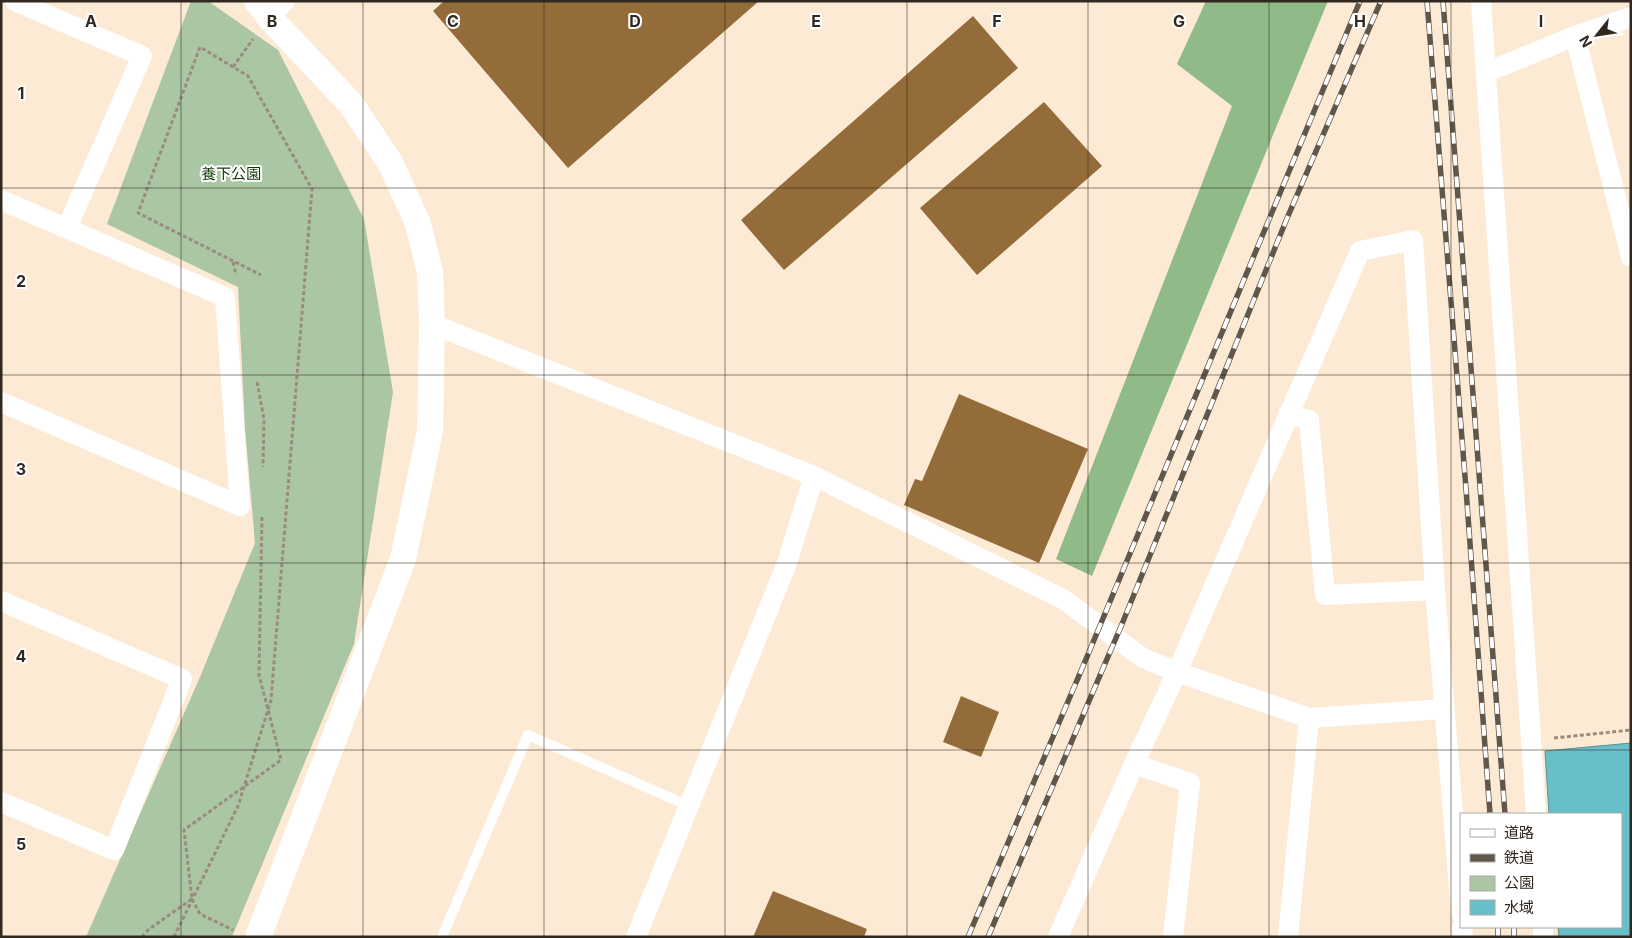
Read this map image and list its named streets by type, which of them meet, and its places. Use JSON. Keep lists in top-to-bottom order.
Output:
{
  "parks": ["養下公園"],
  "legend": [
    "道路",
    "鉄道",
    "公園",
    "水域"
  ],
  "north": "bottom left",
  "grid": {
    "columns": [
      "A",
      "B",
      "C",
      "D",
      "E",
      "F",
      "G",
      "H",
      "I"
    ],
    "rows": [
      "1",
      "2",
      "3",
      "4",
      "5"
    ]
  }
}
